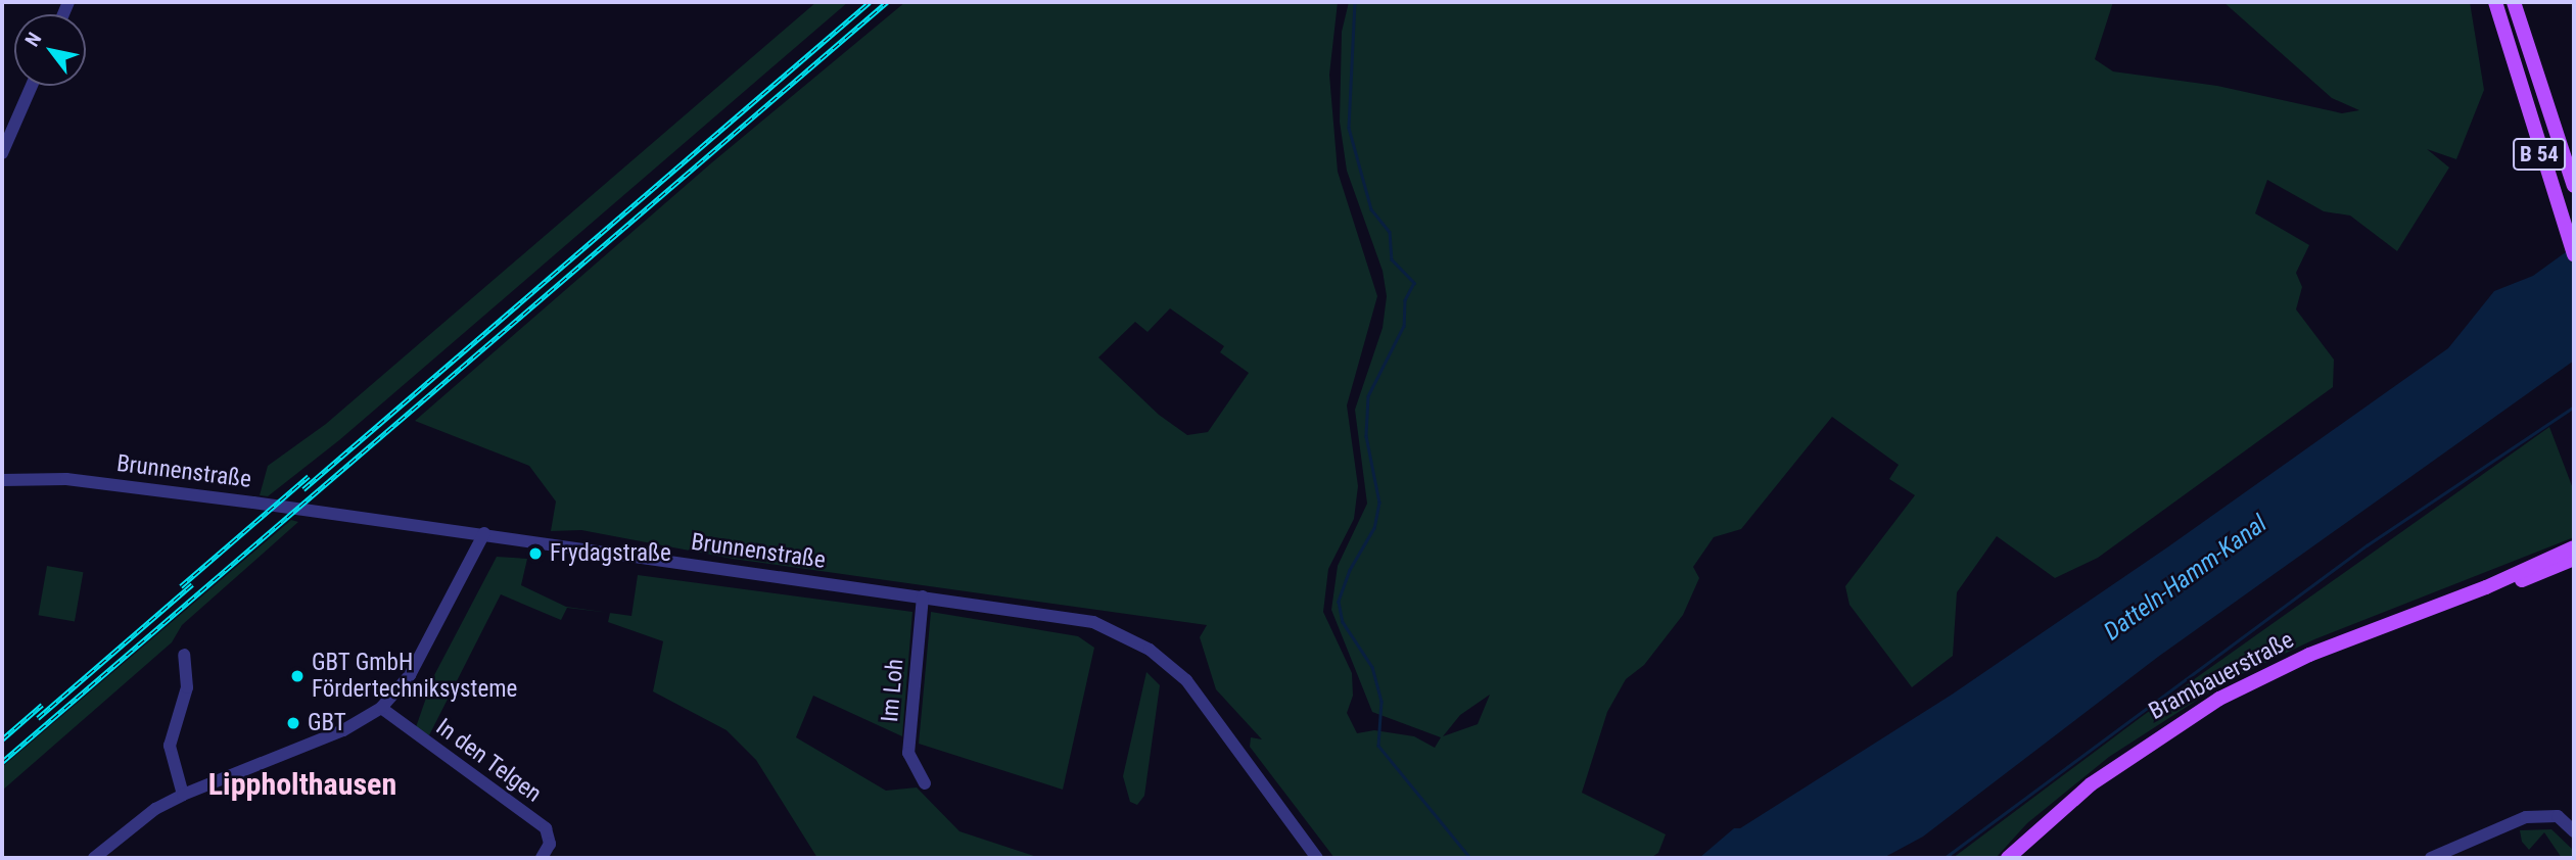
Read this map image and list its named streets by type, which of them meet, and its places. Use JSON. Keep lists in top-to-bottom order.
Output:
{
  "streets": {
    "main road": ["B 54", "Brambauerstraße"],
    "street": ["Brunnenstraße", "Im Loh", "In den Telgen"]
  },
  "crossings": [
    ["Brunnenstraße", "Im Loh"]
  ],
  "districts": ["Lippholthausen"],
  "water": ["Datteln-Hamm-Kanal"],
  "places": ["Frydagstraße", "GBT GmbH Fördertechniksysteme", "GBT"],
  "north": "top left"
}
